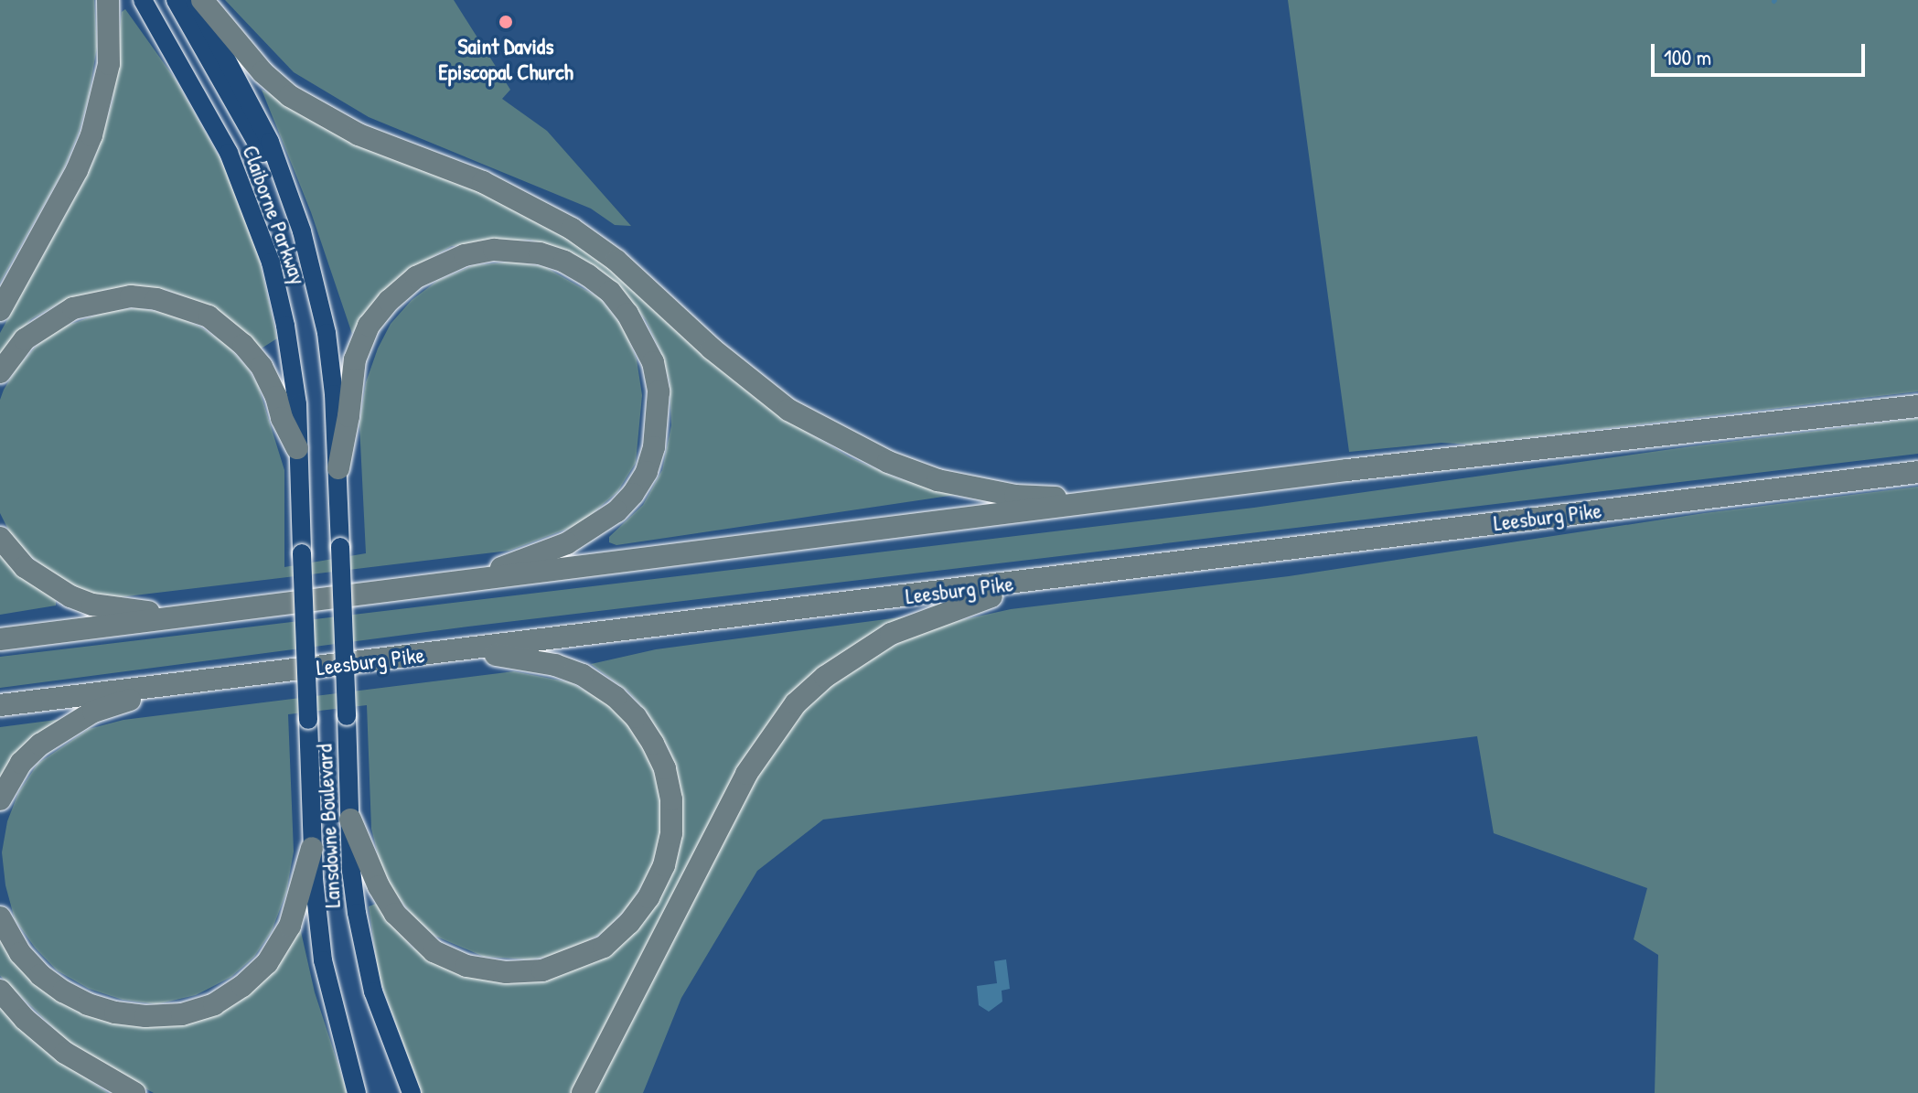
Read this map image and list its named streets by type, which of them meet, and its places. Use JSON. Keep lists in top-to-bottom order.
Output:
{
  "streets": {
    "highway": ["Leesburg Pike"],
    "main road": ["Claiborne Parkway", "Lansdowne Boulevard"]
  },
  "crossings": [
    ["Claiborne Parkway", "Lansdowne Boulevard"]
  ],
  "places": ["Saint Davids Episcopal Church"],
  "scale_bar": "100 m"
}
